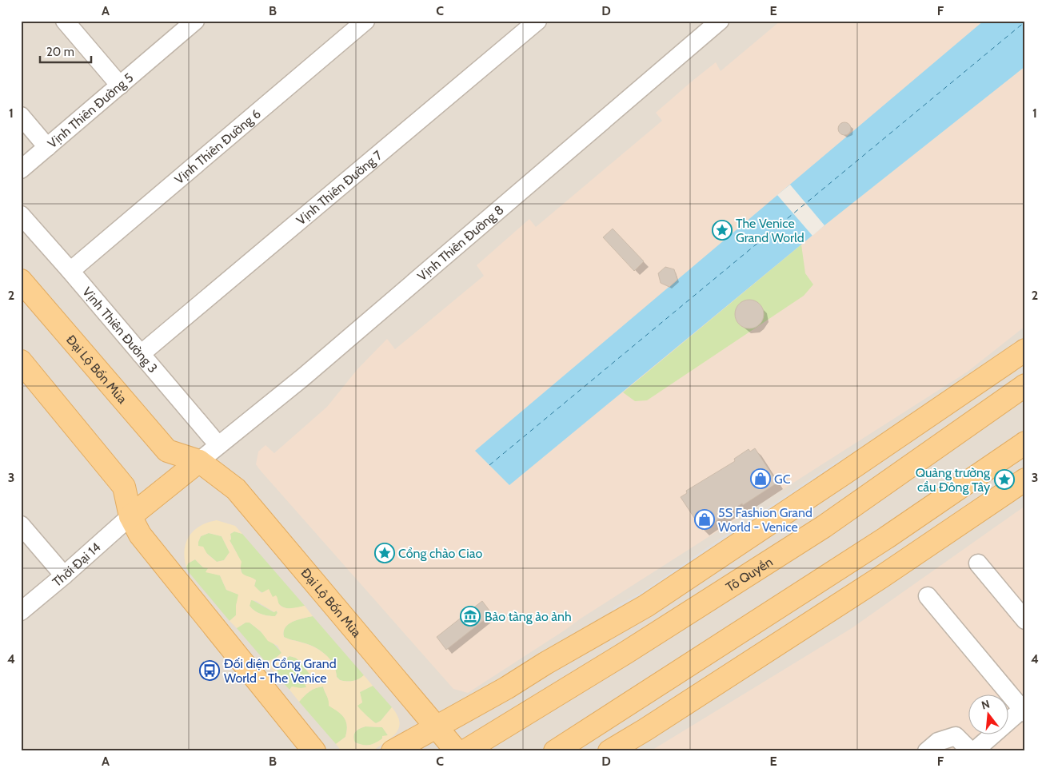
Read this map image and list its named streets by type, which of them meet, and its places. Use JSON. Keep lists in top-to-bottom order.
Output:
{
  "streets": {
    "main road": ["Đại Lộ Bốn Mùa", "Tô Quyền"],
    "street": [
      "Vịnh Thiên Đường 5",
      "Vịnh Thiên Đường 6",
      "Vịnh Thiên Đường 7",
      "Vịnh Thiên Đường 8",
      "Vịnh Thiên Đường 3",
      "Thời Đại 14"
    ]
  },
  "crossings": [
    ["Vịnh Thiên Đường 6", "Vịnh Thiên Đường 3"],
    ["Vịnh Thiên Đường 7", "Vịnh Thiên Đường 3"],
    ["Vịnh Thiên Đường 8", "Vịnh Thiên Đường 3"],
    ["Vịnh Thiên Đường 8", "Đại Lộ Bốn Mùa"]
  ],
  "places": {
    "place": ["The Venice Grand World", "Quảng trường cầu Đông Tây", "Cổng chào Ciao"],
    "shop": ["GC", "5S Fashion Grand World - Venice"],
    "museum": ["Bảo tàng ảo ảnh"],
    "bus stop": ["Đối diện Cổng Grand World - The Venice"]
  },
  "scale_bar": "20 m",
  "north": "top",
  "grid": {
    "columns": [
      "A",
      "B",
      "C",
      "D",
      "E",
      "F"
    ],
    "rows": [
      "1",
      "2",
      "3",
      "4"
    ]
  }
}
